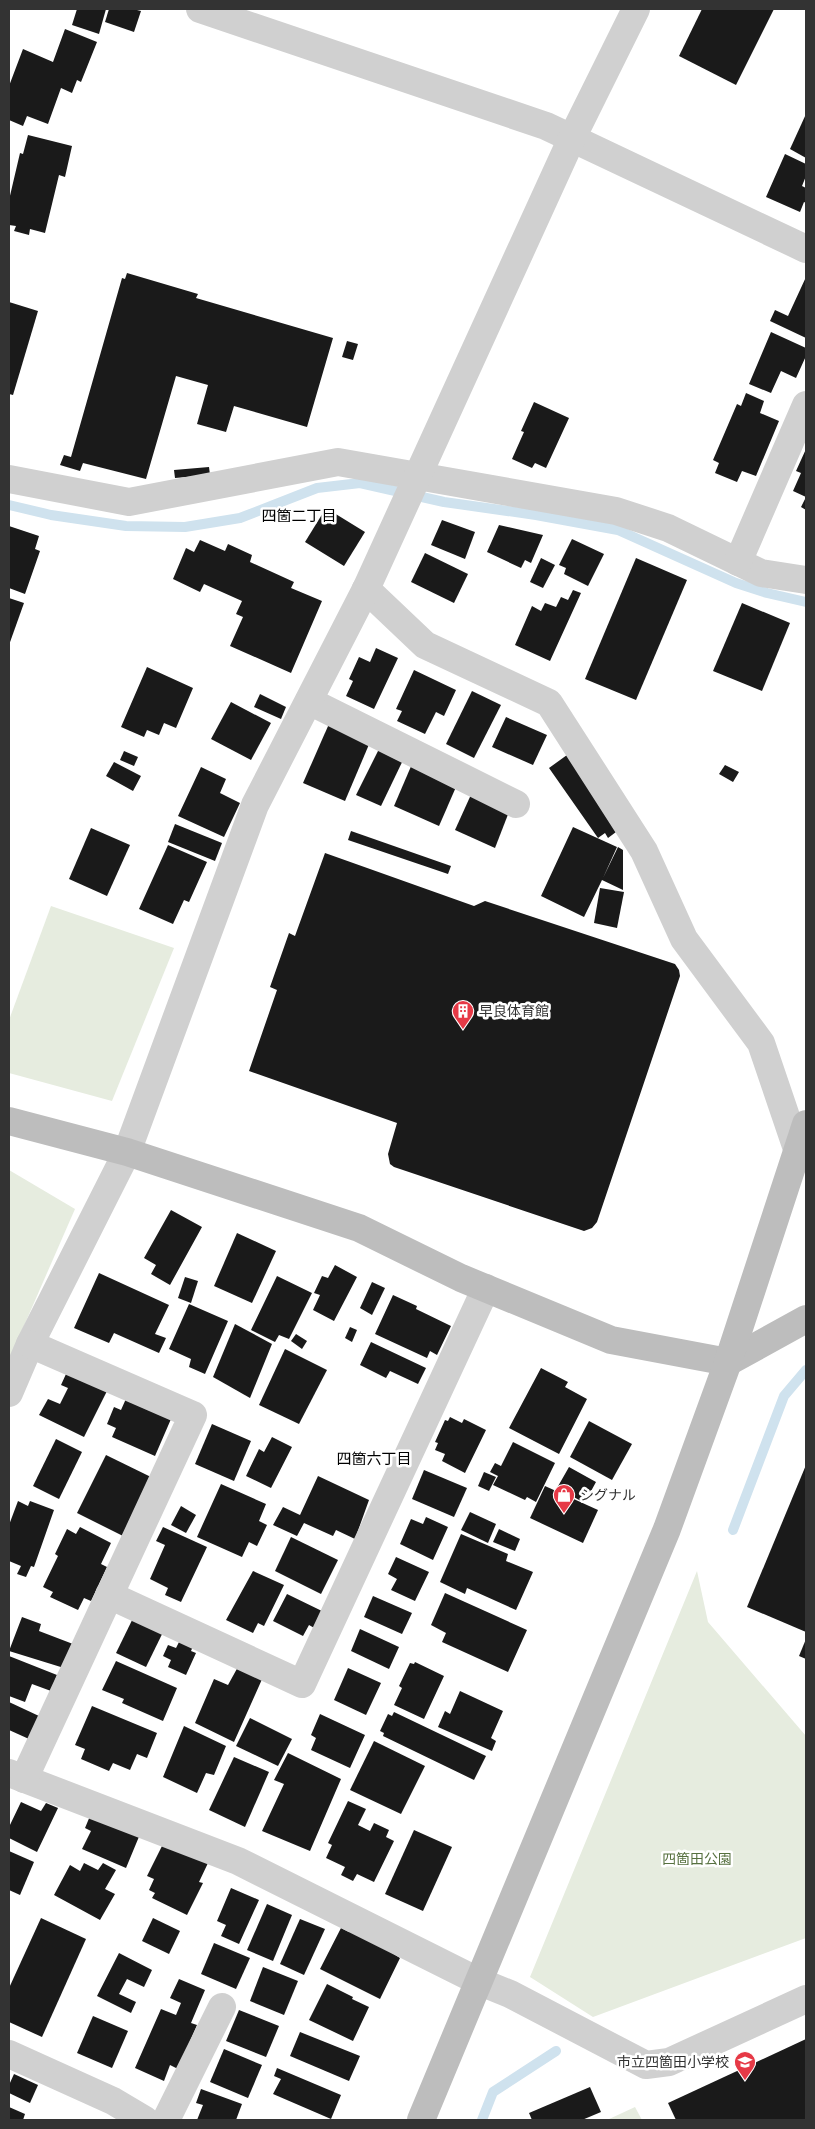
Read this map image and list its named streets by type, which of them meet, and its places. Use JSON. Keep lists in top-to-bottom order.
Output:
{
  "districts": ["四箇二丁目", "四箇六丁目"],
  "parks": ["四箇田公園"],
  "places": {
    "building": ["早良体育館"],
    "shop": ["シグナル"],
    "school or university": ["市立四箇田小学校"]
  }
}
